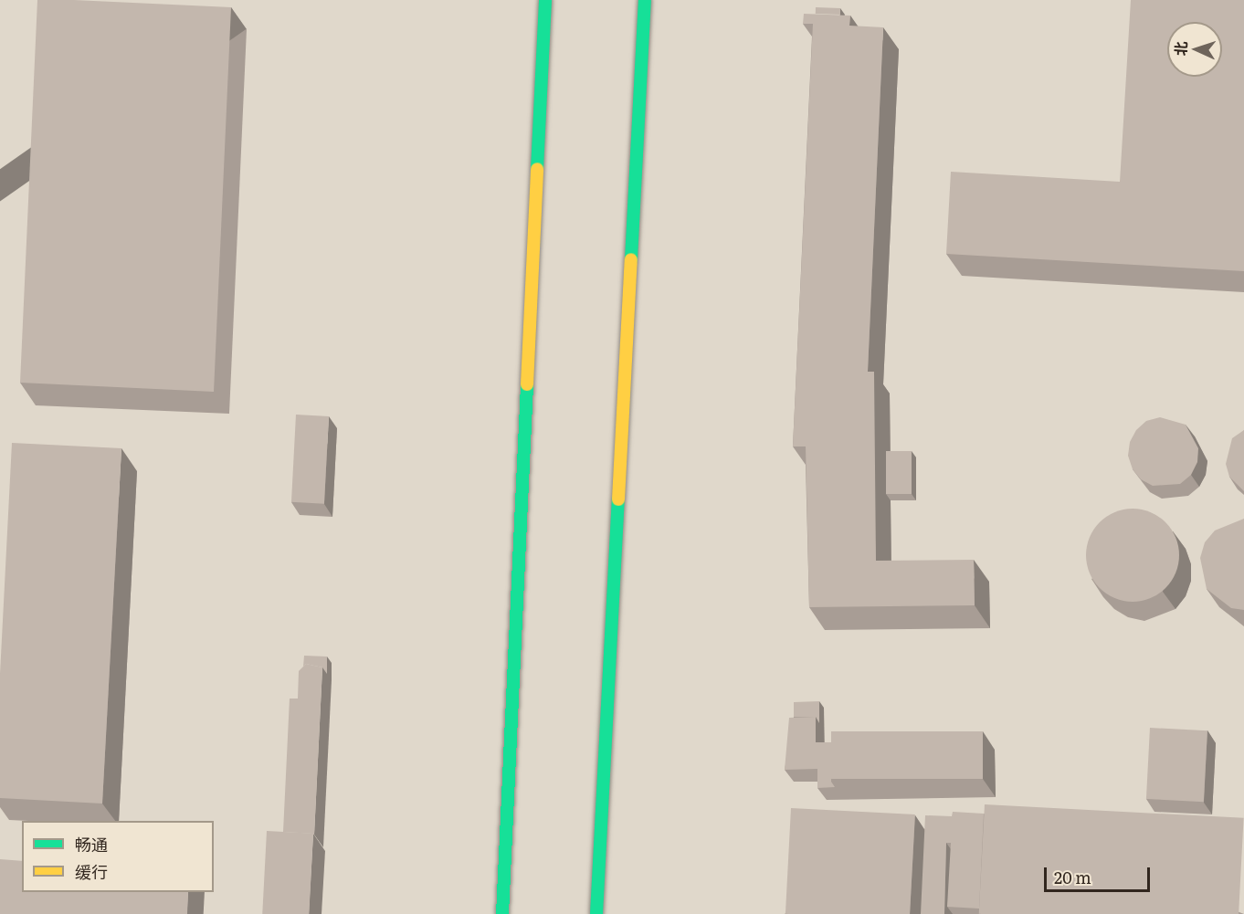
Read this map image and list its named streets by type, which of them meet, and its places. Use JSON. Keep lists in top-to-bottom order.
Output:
{
  "legend": ["畅通", "缓行"],
  "scale_bar": "20 m",
  "north": "left"
}
